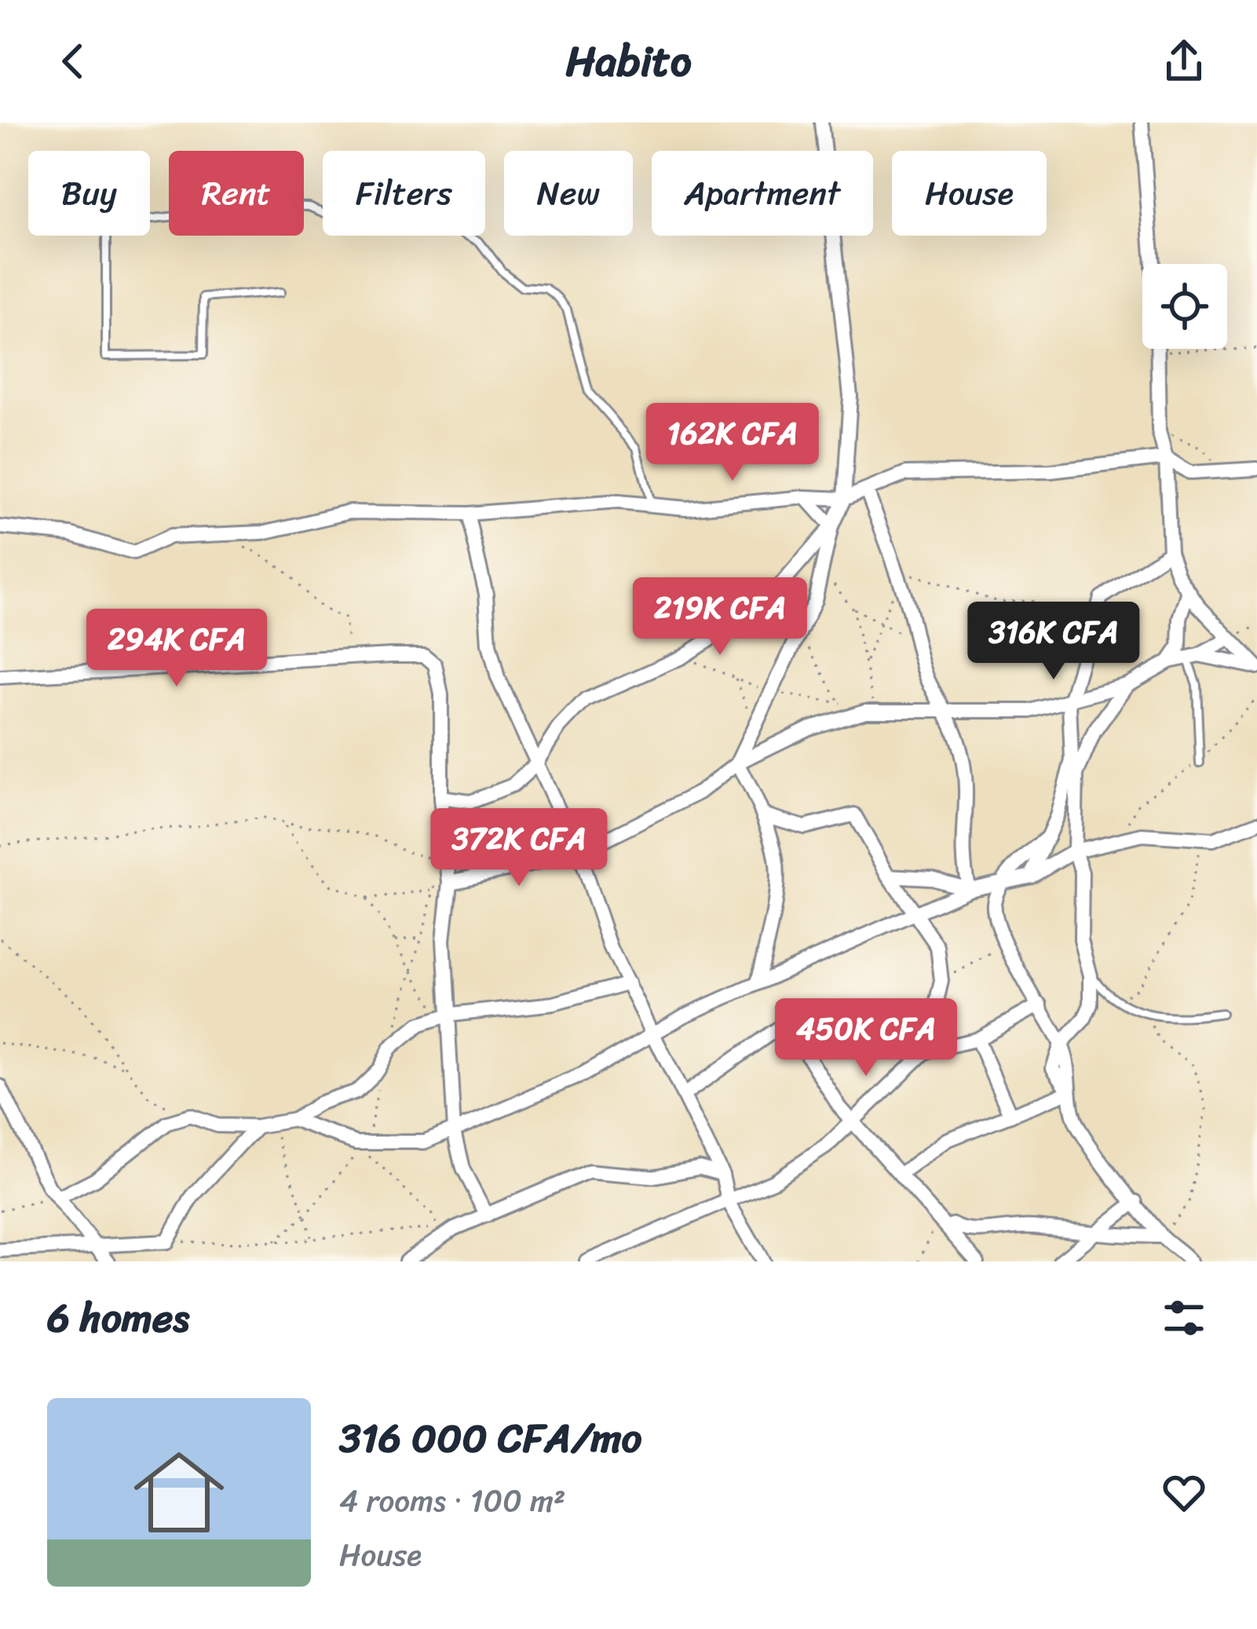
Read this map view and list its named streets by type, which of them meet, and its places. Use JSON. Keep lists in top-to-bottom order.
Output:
{
  "page": {
    "header": "Habito",
    "chip": [
      "Buy",
      "Rent",
      "Filters",
      "New",
      "Apartment",
      "House"
    ],
    "price": [
      "162K CFA",
      "219K CFA",
      "316K CFA",
      "294K CFA",
      "372K CFA",
      "450K CFA"
    ],
    "heading": "6 homes",
    "list": [
      {
        "name": "316 000 CFA/mo",
        "note": "4 rooms · 100 m² · House"
      }
    ]
  }
}
